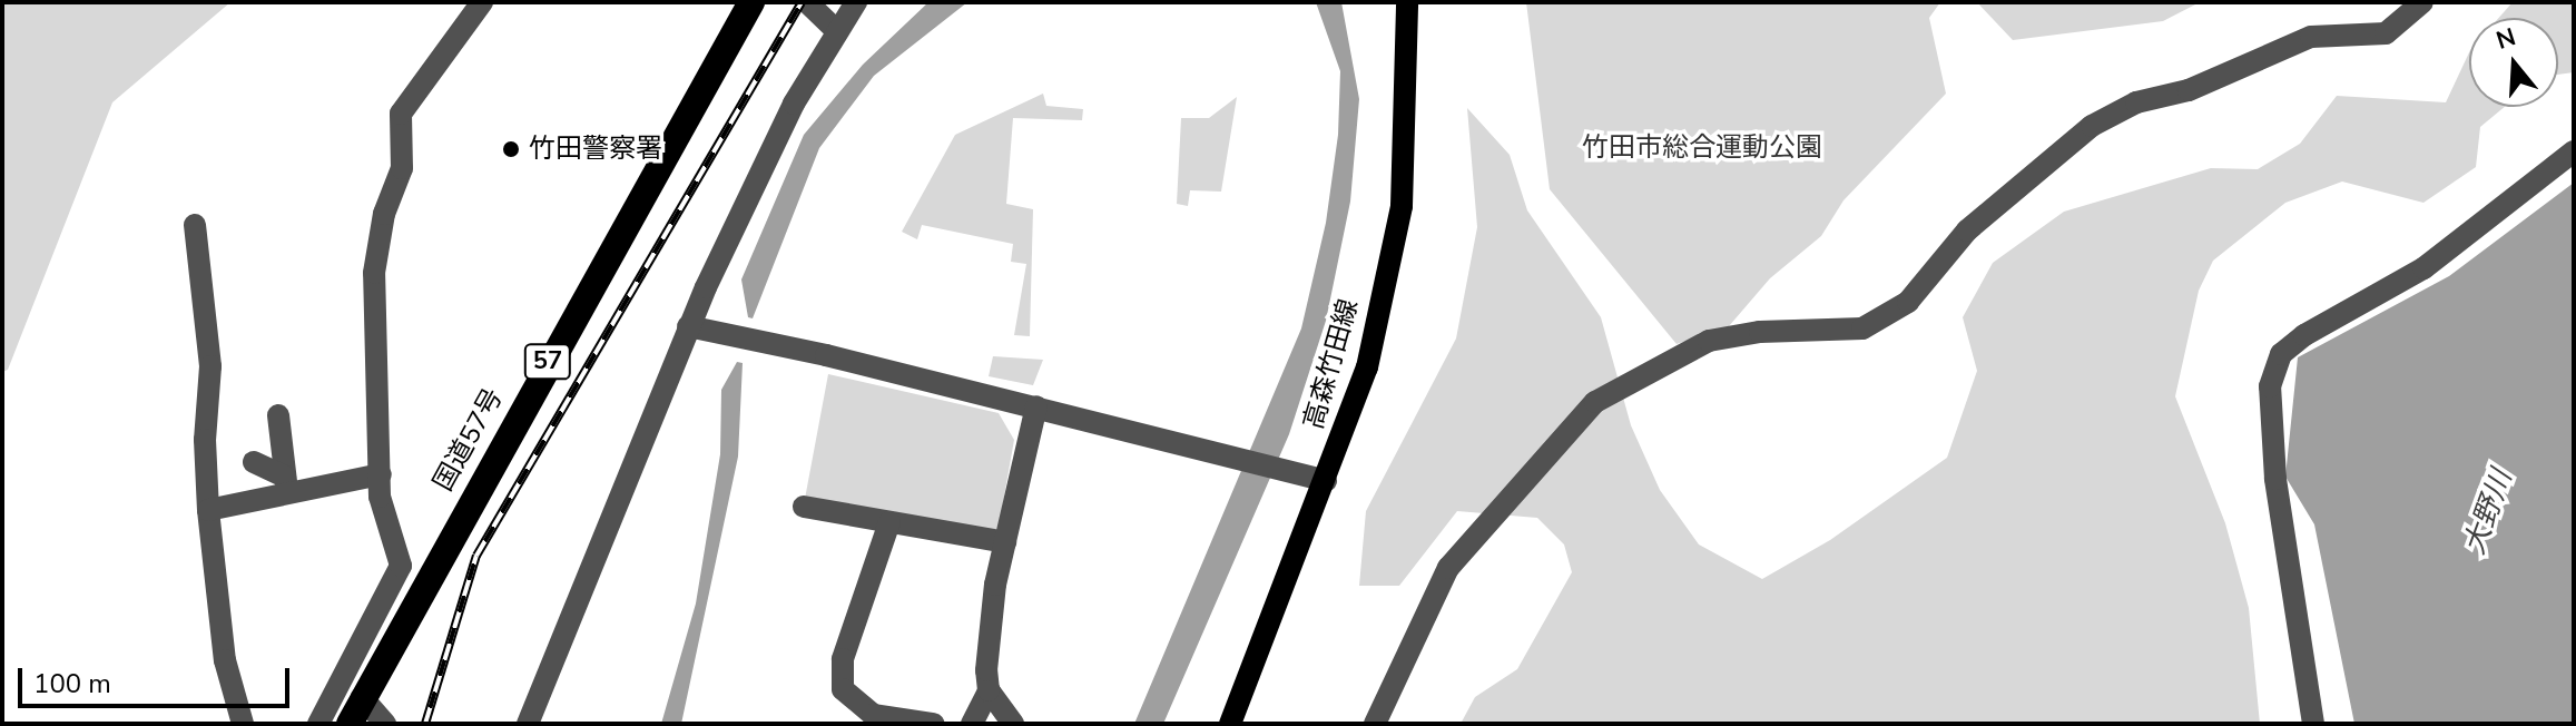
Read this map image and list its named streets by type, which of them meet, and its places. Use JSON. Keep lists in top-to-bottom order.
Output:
{
  "streets": {
    "highway": ["57", "国道57号"],
    "main road": ["高森竹田線"]
  },
  "water": ["大野川"],
  "parks": ["竹田市総合運動公園"],
  "places": ["竹田警察署"],
  "scale_bar": "100 m",
  "north": "top"
}
